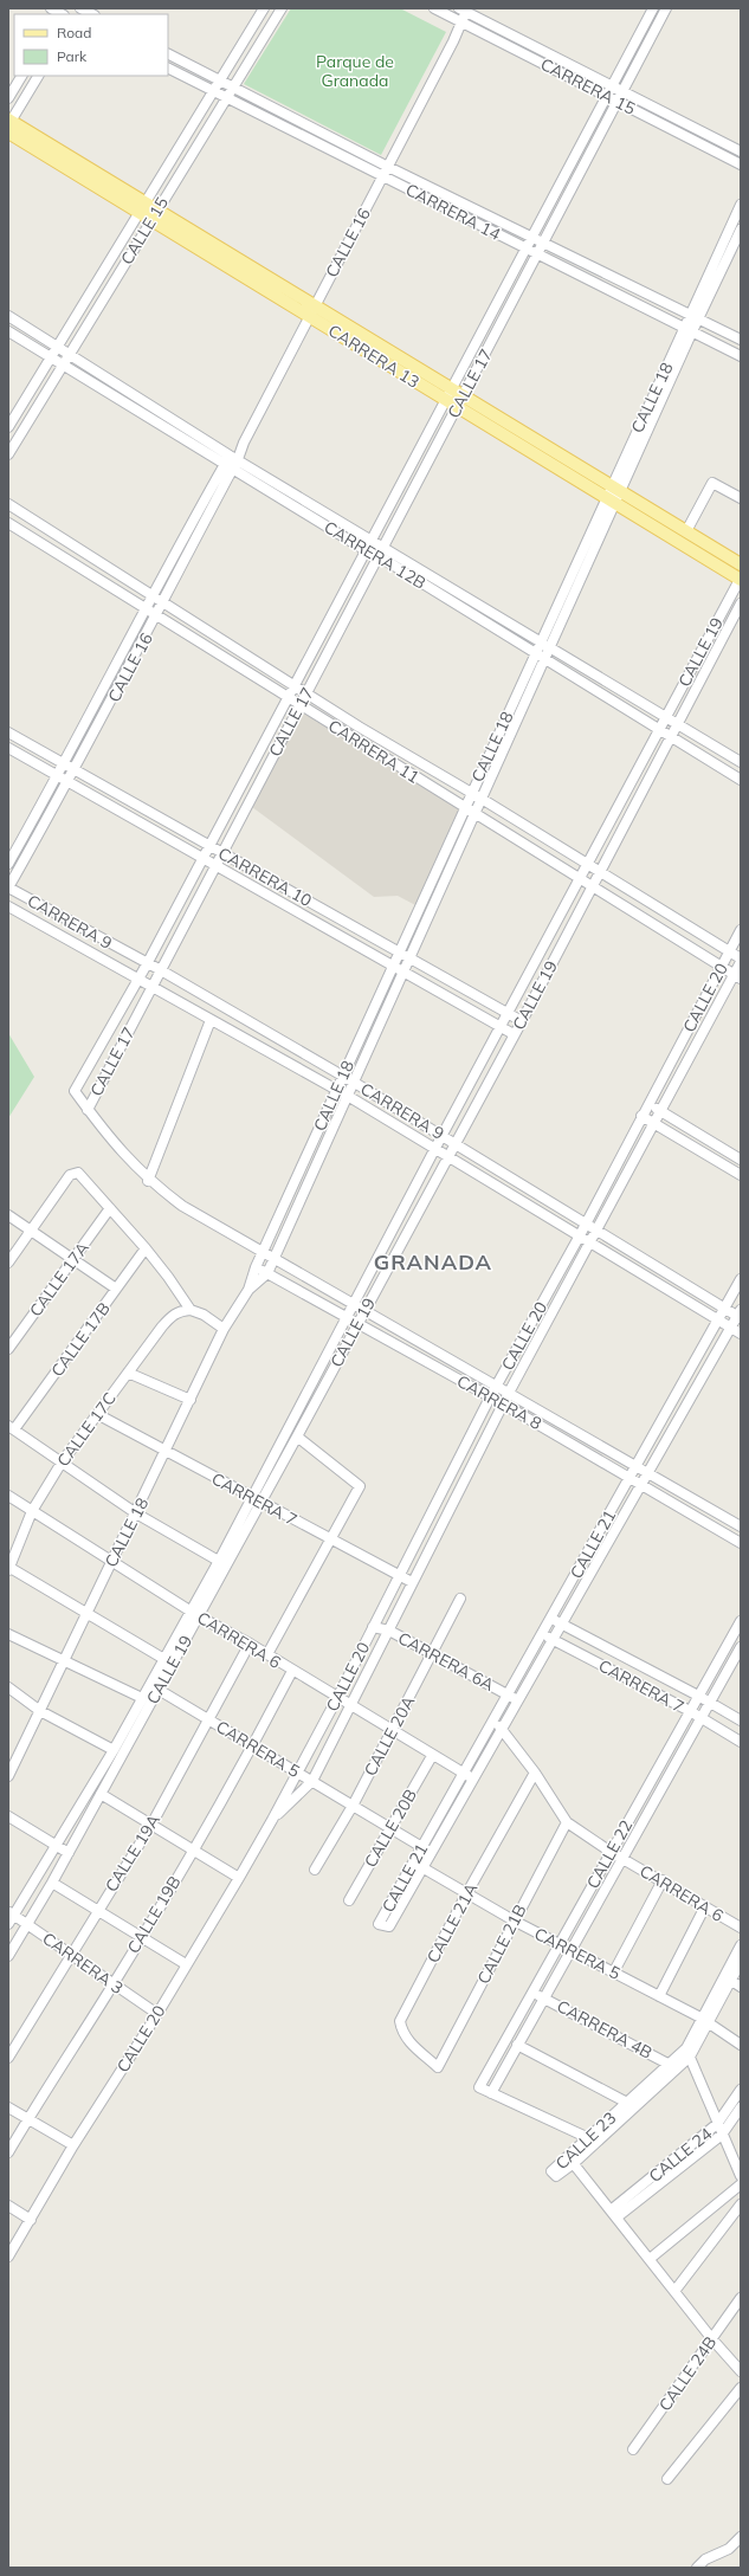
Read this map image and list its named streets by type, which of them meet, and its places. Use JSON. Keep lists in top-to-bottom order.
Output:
{
  "streets": {
    "main road": ["CARRERA 13"],
    "street": [
      "CARRERA 15",
      "CARRERA 14",
      "CALLE 15",
      "CALLE 16",
      "CALLE 17",
      "CALLE 18",
      "CARRERA 12B",
      "CALLE 19",
      "CARRERA 11",
      "CARRERA 10",
      "CARRERA 9",
      "CALLE 20",
      "CALLE 17A",
      "CALLE 17B",
      "CARRERA 8",
      "CALLE 17C",
      "CARRERA 7",
      "CALLE 21",
      "CARRERA 6",
      "CARRERA 6A",
      "CALLE 20A",
      "CARRERA 5",
      "CALLE 20B",
      "CALLE 19A",
      "CALLE 22",
      "CALLE 19B",
      "CALLE 21A",
      "CALLE 21B",
      "CARRERA 3",
      "CARRERA 4B",
      "CALLE 23",
      "CALLE 24",
      "CALLE 24B"
    ]
  },
  "crossings": [
    ["CARRERA 15", "CALLE 16"],
    ["CARRERA 15", "CALLE 17"],
    ["CARRERA 14", "CALLE 15"],
    ["CARRERA 14", "CALLE 16"],
    ["CARRERA 14", "CALLE 17"],
    ["CARRERA 14", "CALLE 18"],
    ["CALLE 15", "CARRERA 13"],
    ["CALLE 15", "CARRERA 12B"],
    ["CALLE 16", "CARRERA 13"],
    ["CALLE 16", "CARRERA 12B"],
    ["CALLE 16", "CARRERA 11"],
    ["CALLE 16", "CARRERA 10"],
    ["CALLE 16", "CARRERA 9"],
    ["CARRERA 13", "CALLE 17"],
    ["CARRERA 13", "CALLE 18"],
    ["CARRERA 13", "CALLE 19"],
    ["CALLE 17", "CARRERA 12B"],
    ["CALLE 17", "CARRERA 11"],
    ["CALLE 17", "CARRERA 10"],
    ["CALLE 17", "CARRERA 9"],
    ["CALLE 17", "CARRERA 8"],
    ["CALLE 18", "CARRERA 12B"],
    ["CALLE 18", "CARRERA 11"],
    ["CALLE 18", "CARRERA 10"],
    ["CALLE 18", "CARRERA 9"],
    ["CALLE 18", "CARRERA 8"],
    ["CALLE 18", "CARRERA 7"],
    ["CALLE 18", "CARRERA 6"],
    ["CARRERA 12B", "CALLE 19"],
    ["CALLE 19", "CARRERA 11"],
    ["CALLE 19", "CARRERA 10"],
    ["CALLE 19", "CARRERA 9"],
    ["CALLE 19", "CARRERA 8"],
    ["CALLE 19", "CARRERA 7"],
    ["CALLE 19", "CARRERA 6"],
    ["CALLE 19", "CARRERA 5"],
    ["CALLE 19", "CARRERA 3"],
    ["CARRERA 11", "CALLE 20"],
    ["CARRERA 9", "CALLE 20"],
    ["CARRERA 9", "CALLE 21"],
    ["CALLE 20", "CARRERA 8"],
    ["CALLE 20", "CARRERA 7"],
    ["CALLE 20", "CARRERA 6"],
    ["CALLE 20", "CARRERA 6A"],
    ["CALLE 20", "CARRERA 5"],
    ["CALLE 20", "CARRERA 3"],
    ["CARRERA 8", "CALLE 21"],
    ["CALLE 17C", "CARRERA 7"],
    ["CALLE 17C", "CARRERA 6"],
    ["CARRERA 7", "CALLE 21"],
    ["CARRERA 7", "CALLE 22"],
    ["CALLE 21", "CARRERA 6"],
    ["CALLE 21", "CARRERA 6A"],
    ["CALLE 21", "CARRERA 5"],
    ["CARRERA 6", "CALLE 20A"],
    ["CARRERA 6", "CALLE 20B"],
    ["CARRERA 6", "CALLE 19A"],
    ["CARRERA 6", "CALLE 22"],
    ["CARRERA 6", "CALLE 19B"],
    ["CARRERA 6", "CALLE 21B"],
    ["CARRERA 6A", "CALLE 20A"],
    ["CALLE 20A", "CARRERA 5"],
    ["CARRERA 5", "CALLE 20B"],
    ["CARRERA 5", "CALLE 19A"],
    ["CARRERA 5", "CALLE 22"],
    ["CARRERA 5", "CALLE 19B"],
    ["CARRERA 5", "CALLE 21A"],
    ["CARRERA 5", "CALLE 21B"],
    ["CARRERA 5", "CALLE 23"],
    ["CALLE 19A", "CARRERA 3"],
    ["CALLE 22", "CARRERA 4B"],
    ["CALLE 19B", "CARRERA 3"],
    ["CALLE 21A", "CALLE 21B"],
    ["CARRERA 4B", "CALLE 23"],
    ["CALLE 23", "CALLE 24"]
  ],
  "districts": ["GRANADA"],
  "parks": ["Parque de Granada"],
  "legend": ["Road", "Park"]
}
